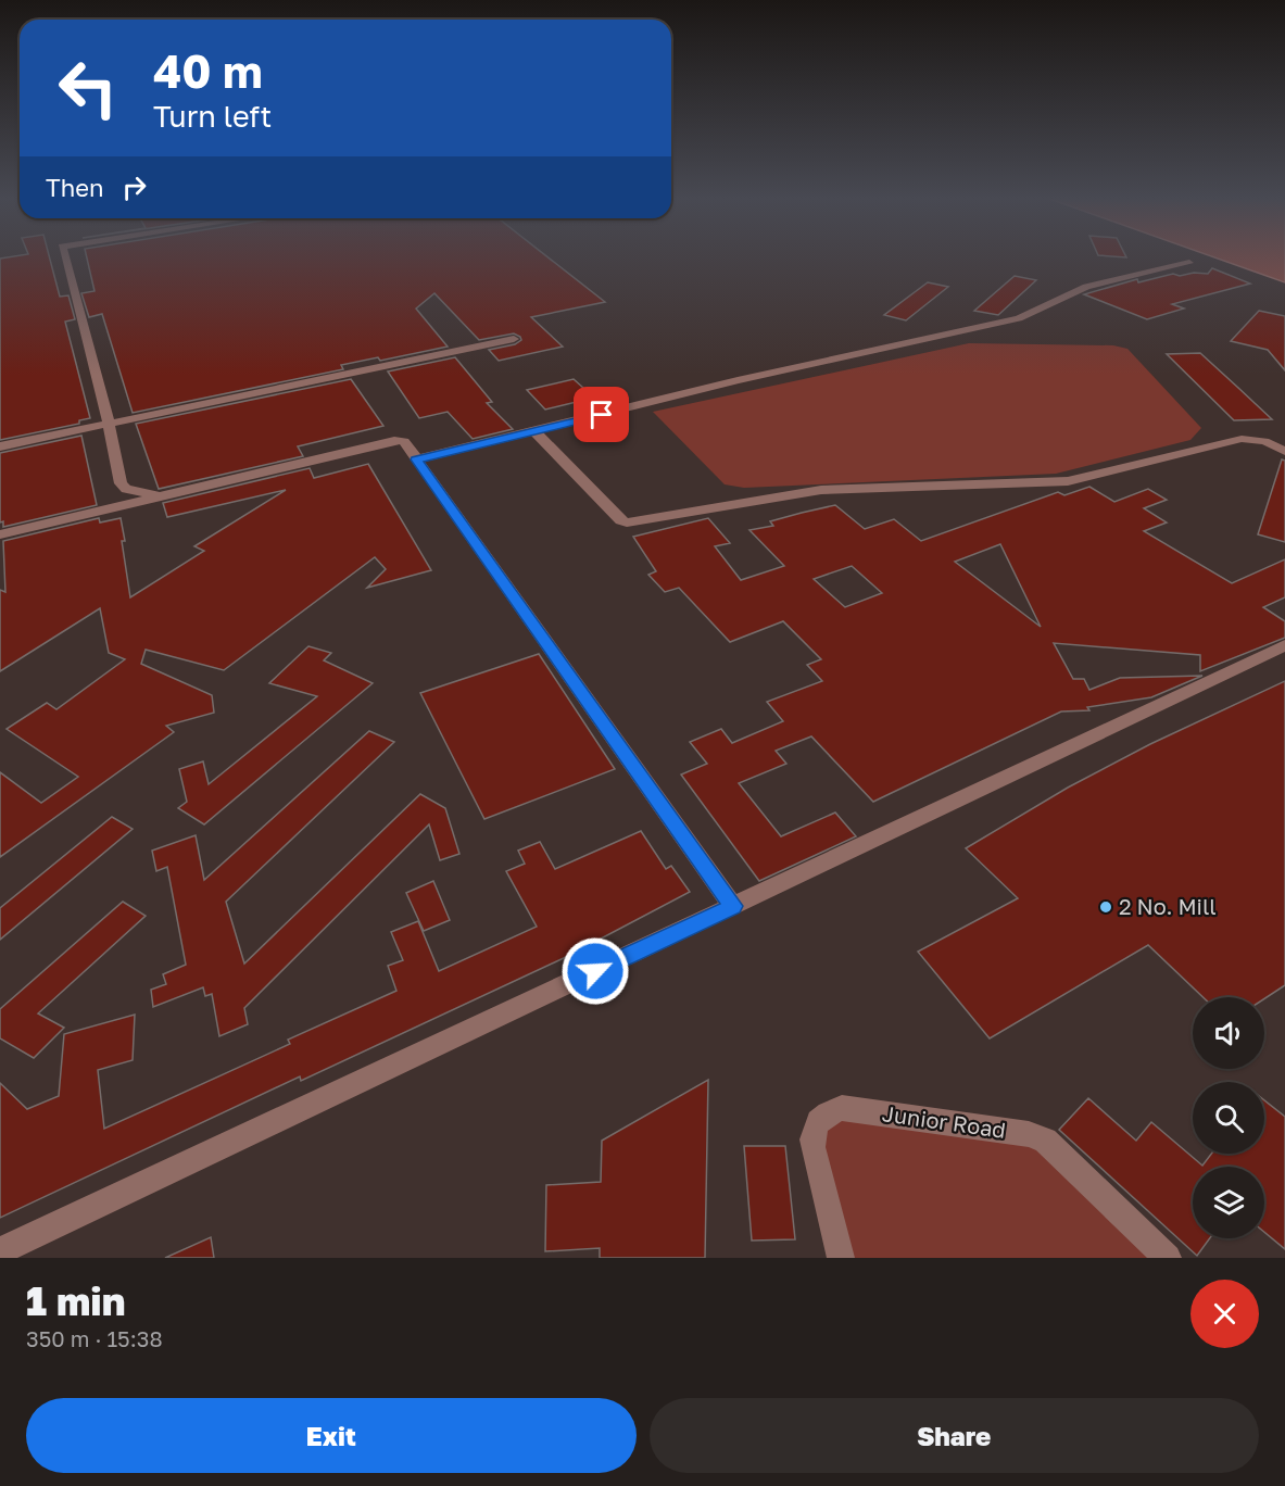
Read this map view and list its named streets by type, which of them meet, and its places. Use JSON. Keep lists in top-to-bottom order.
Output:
{
  "streets": {
    "street": ["Junior Road"]
  },
  "places": ["2 No. Mill"],
  "page": {
    "turn": ["40 m", "Turn left"],
    "then": "Then",
    "heading": ["1 min", "350 m · 15:38"],
    "buttons": ["Exit", "Share"]
  }
}
